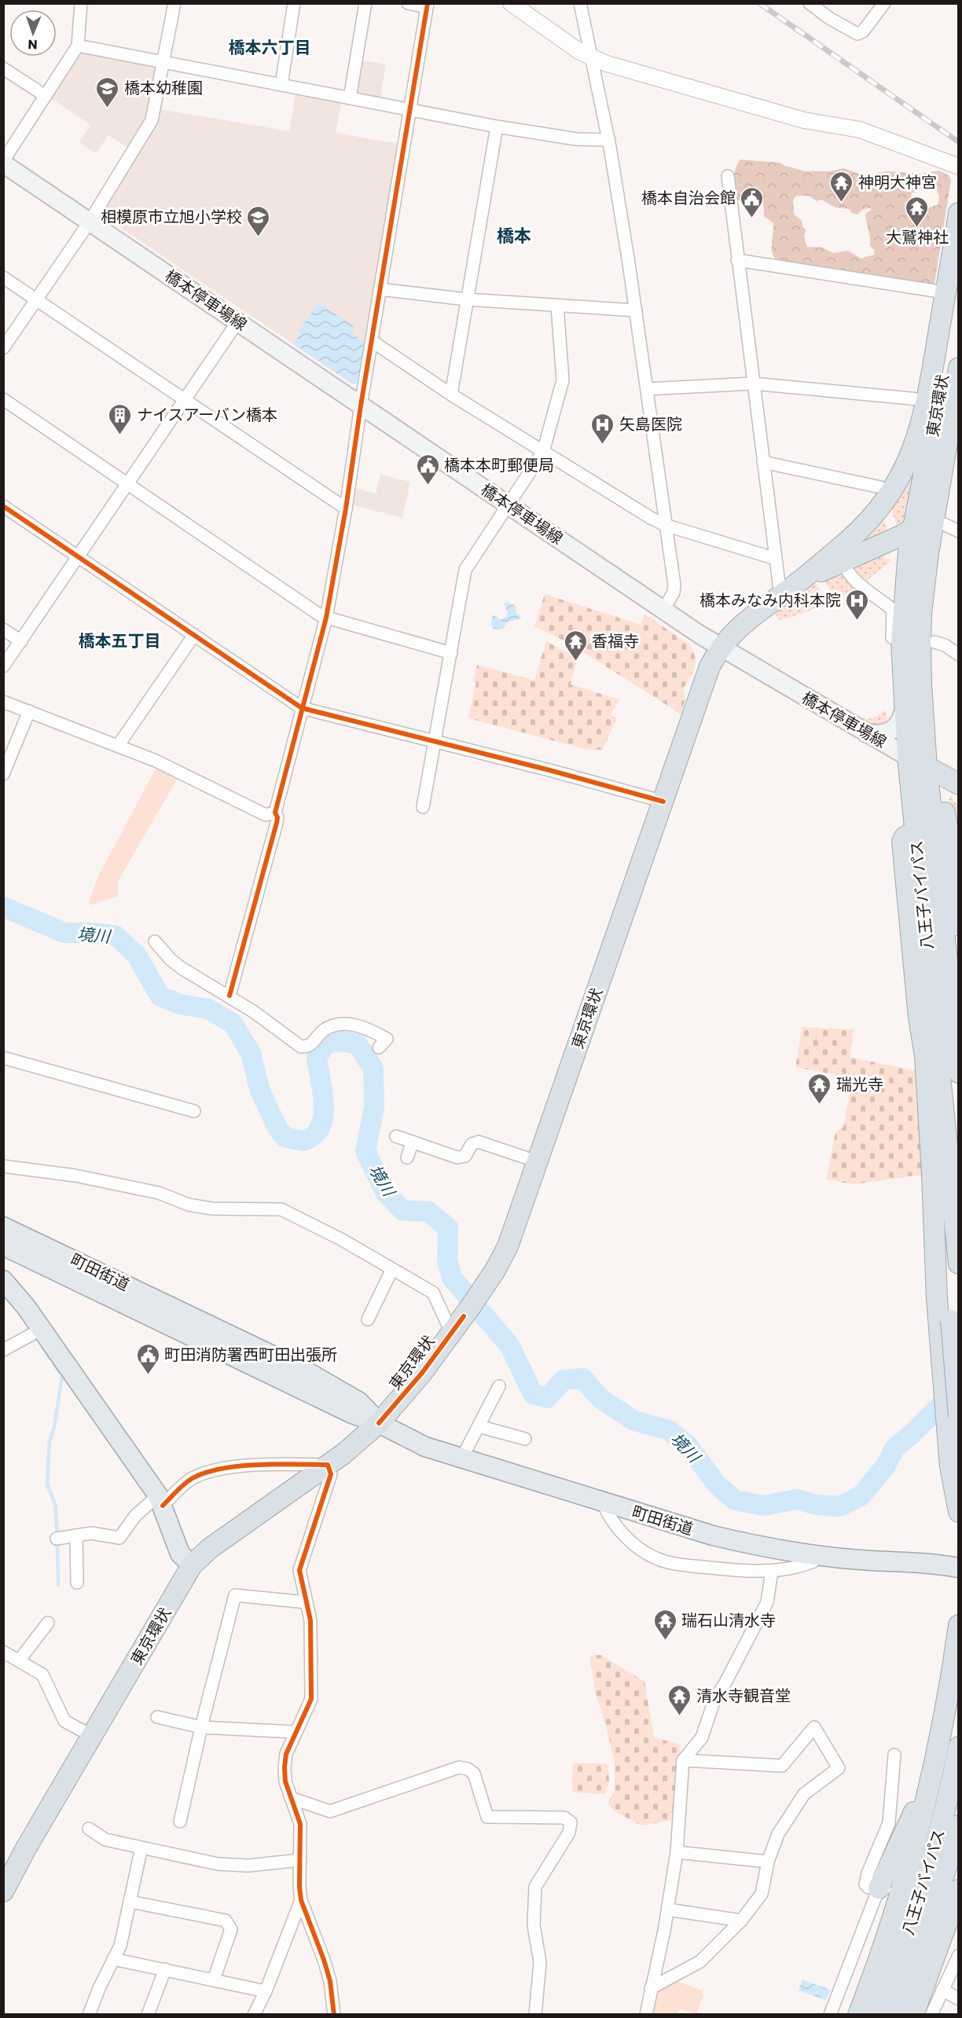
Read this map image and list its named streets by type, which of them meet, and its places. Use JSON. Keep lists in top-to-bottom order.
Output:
{
  "streets": {
    "highway": ["東京環状", "八王子バイパス"],
    "main road": ["橋本停車場線", "町田街道"]
  },
  "crossings": [
    ["橋本停車場線", "東京環状"],
    ["橋本停車場線", "八王子バイパス"],
    ["東京環状", "八王子バイパス"],
    ["東京環状", "町田街道"]
  ],
  "districts": ["橋本六丁目", "橋本", "橋本五丁目"],
  "water": ["境川"],
  "places": {
    "school or university": ["橋本幼稚園", "相模原市立旭小学校"],
    "temple": [
      "神明大神宮",
      "大鷲神社",
      "香福寺",
      "瑞光寺",
      "瑞石山清水寺",
      "清水寺観音堂"
    ],
    "public building": ["橋本自治会館", "橋本本町郵便局", "町田消防署西町田出張所"],
    "building": ["ナイスアーバン橋本"],
    "hospital": ["矢島医院", "橋本みなみ内科本院"]
  },
  "north": "bottom"
}
